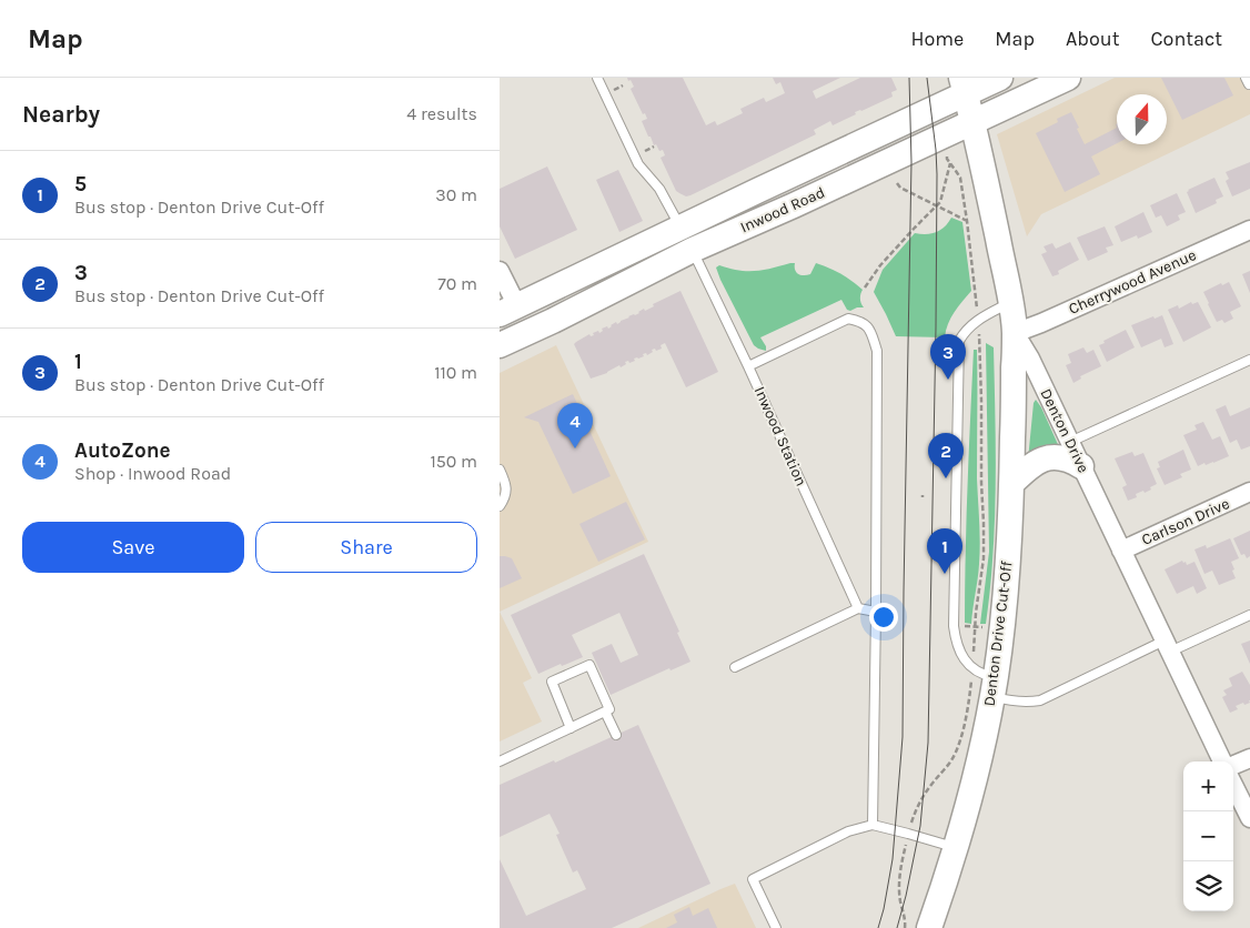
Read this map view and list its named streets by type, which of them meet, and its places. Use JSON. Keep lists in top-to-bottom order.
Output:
{
  "streets": {
    "main road": ["Inwood Road", "Denton Drive", "Denton Drive Cut-Off"],
    "street": ["Cherrywood Avenue", "Carlson Drive"],
    "lane": ["Inwood Station"]
  },
  "crossings": [
    ["Inwood Road", "Denton Drive"],
    ["Inwood Road", "Inwood Station"],
    ["Cherrywood Avenue", "Denton Drive"],
    ["Cherrywood Avenue", "Denton Drive Cut-Off"],
    ["Denton Drive", "Carlson Drive"],
    ["Denton Drive", "Denton Drive Cut-Off"]
  ],
  "north": "top",
  "page": {
    "header": "Map",
    "nav": [
      "Home",
      "Map",
      "About",
      "Contact"
    ],
    "heading": ["Nearby", "4 results"],
    "list": [
      {
        "mark": "1",
        "name": "5",
        "note": "Bus stop · Denton Drive Cut-Off",
        "value": "30 m"
      },
      {
        "mark": "2",
        "name": "3",
        "note": "Bus stop · Denton Drive Cut-Off",
        "value": "70 m"
      },
      {
        "mark": "3",
        "name": "1",
        "note": "Bus stop · Denton Drive Cut-Off",
        "value": "110 m"
      },
      {
        "mark": "4",
        "name": "AutoZone",
        "note": "Shop · Inwood Road",
        "value": "150 m"
      }
    ],
    "pins": [
      "3",
      "4",
      "2",
      "1"
    ],
    "buttons": ["Save", "Share"],
    "map_buttons": ["+", "−"]
  }
}
